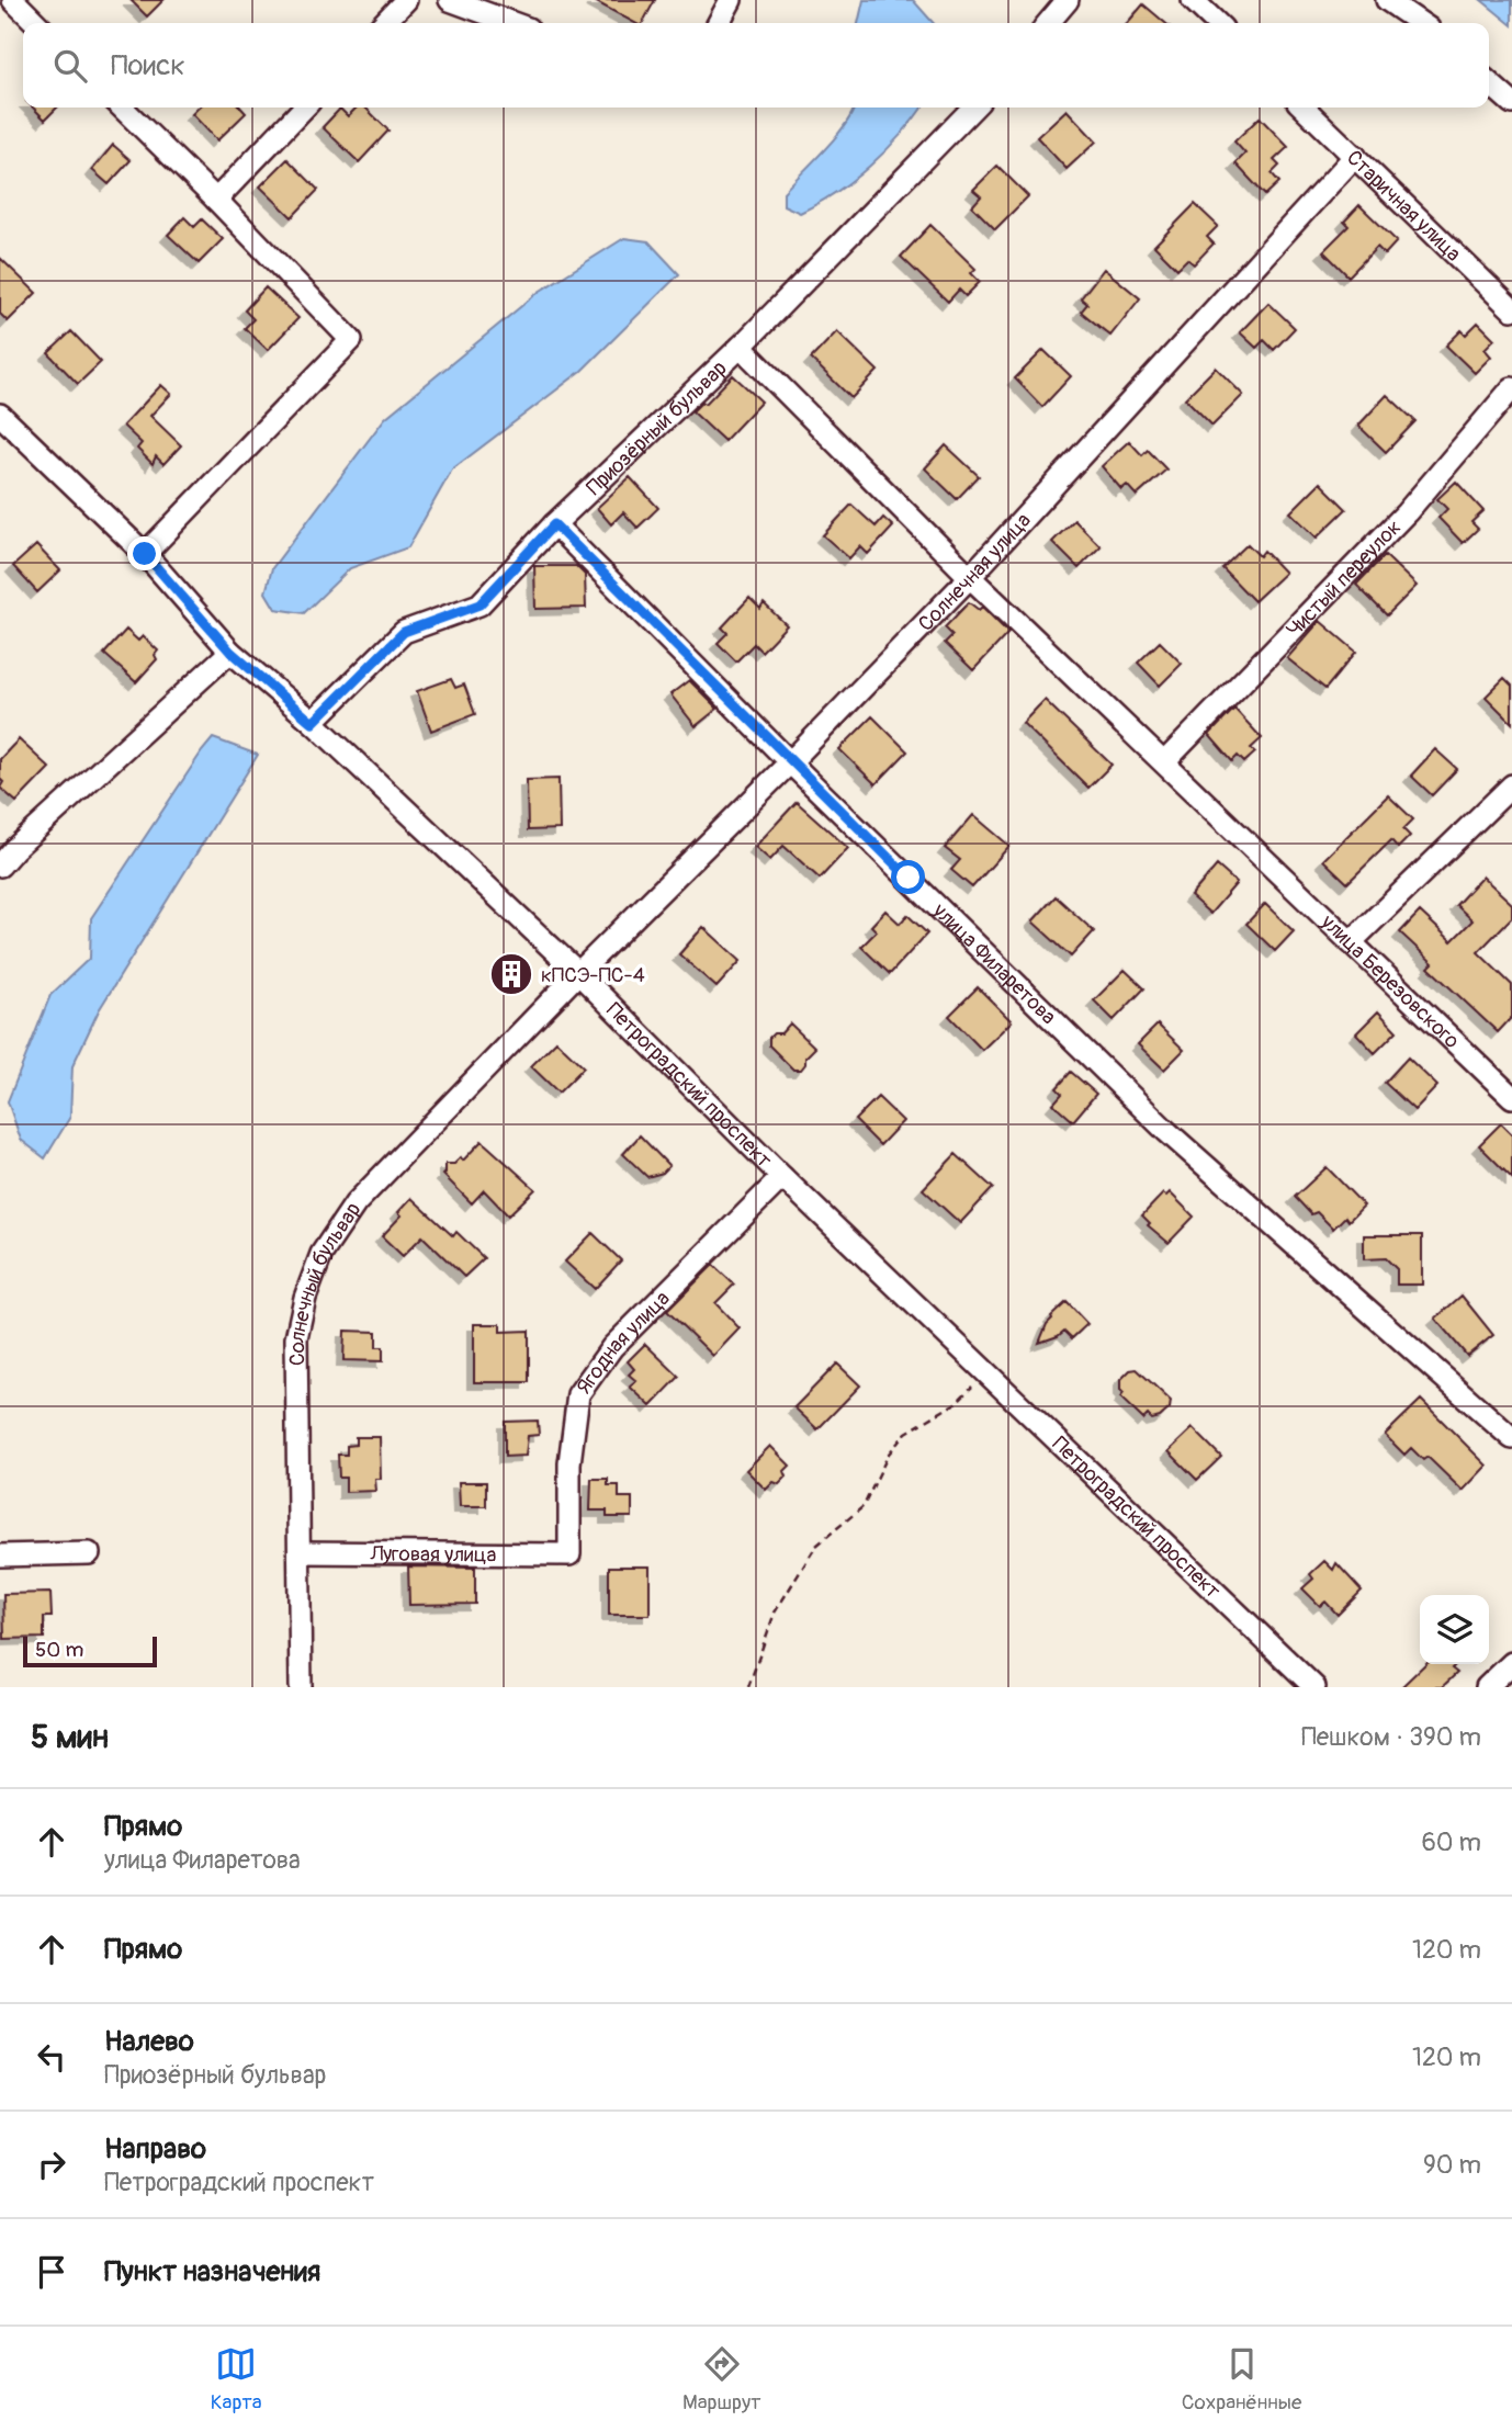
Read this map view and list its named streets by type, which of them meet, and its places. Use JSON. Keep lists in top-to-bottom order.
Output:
{
  "streets": {
    "street": [
      "Старичная улица",
      "Приозёрный бульвар",
      "Солнечная улица",
      "Чистый переулок",
      "улица Филаретова",
      "улица Березовского",
      "Петроградский проспект",
      "Солнечный бульвар",
      "Ягодная улица",
      "Луговая улица"
    ]
  },
  "crossings": [
    ["Старичная улица", "Солнечная улица"],
    ["Приозёрный бульвар", "улица Филаретова"],
    ["Приозёрный бульвар", "улица Березовского"],
    ["Приозёрный бульвар", "Петроградский проспект"],
    ["Солнечная улица", "улица Филаретова"],
    ["Солнечная улица", "улица Березовского"],
    ["Солнечная улица", "Петроградский проспект"],
    ["Солнечная улица", "Солнечный бульвар"],
    ["Чистый переулок", "улица Березовского"],
    ["Петроградский проспект", "Солнечный бульвар"],
    ["Петроградский проспект", "Ягодная улица"],
    ["Солнечный бульвар", "Луговая улица"],
    ["Ягодная улица", "Луговая улица"]
  ],
  "places": {
    "building": ["кПСЭ-ПС-4"]
  },
  "scale_bar": "50 m",
  "page": {
    "search": "Поиск",
    "scale": "50 m",
    "heading": ["5 мин", "Пешком · 390 m"],
    "list": [
      ["Прямо", "улица Филаретова", "60 m"],
      ["Прямо", "120 m"],
      ["Налево", "Приозёрный бульвар", "120 m"],
      ["Направо", "Петроградский проспект", "90 m"],
      "Пункт назначения"
    ],
    "nav": ["Карта", "Маршрут", "Сохранённые"]
  }
}
